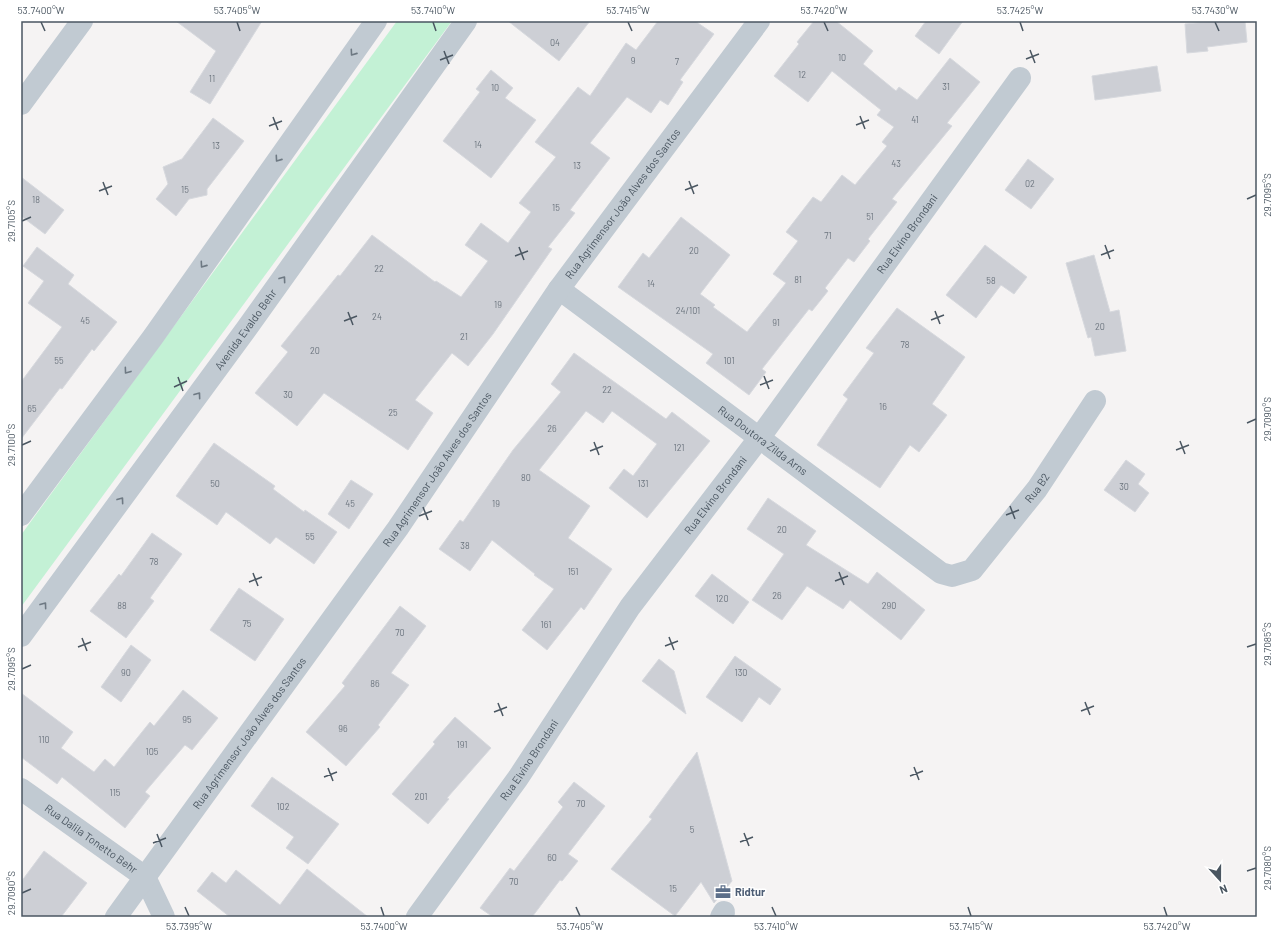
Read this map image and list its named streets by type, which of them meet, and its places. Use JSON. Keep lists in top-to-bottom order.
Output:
{
  "streets": {
    "street": [
      "Rua Agrimensor João Alves dos Santos",
      "Rua Elvino Brondani",
      "Avenida Evaldo Behr",
      "Rua Doutora Zilda Arns",
      "Rua B2",
      "Rua Dalila Tonetto Behr"
    ]
  },
  "crossings": [
    ["Rua Agrimensor João Alves dos Santos", "Rua Doutora Zilda Arns"],
    ["Rua Agrimensor João Alves dos Santos", "Rua Dalila Tonetto Behr"],
    ["Rua Elvino Brondani", "Rua Doutora Zilda Arns"],
    ["Rua Doutora Zilda Arns", "Rua B2"]
  ],
  "places": {
    "office": ["Ridtur"]
  },
  "house_numbers": [
    "04",
    "10",
    "9",
    "7",
    "12",
    "11",
    "31",
    "10",
    "41",
    "14",
    "13",
    "43",
    "13",
    "02",
    "15",
    "18",
    "15",
    "51",
    "71",
    "20",
    "22",
    "81",
    "58",
    "14",
    "19",
    "24/101",
    "24",
    "45",
    "91",
    "20",
    "21",
    "78",
    "20",
    "55",
    "101",
    "22",
    "30",
    "16",
    "65",
    "25",
    "26",
    "121",
    "80",
    "50",
    "131",
    "30",
    "45",
    "19",
    "20",
    "55",
    "38",
    "78",
    "151",
    "26",
    "120",
    "88",
    "290",
    "75",
    "161",
    "70",
    "90",
    "130",
    "86",
    "95",
    "96",
    "110",
    "191",
    "105",
    "115",
    "201",
    "70",
    "102",
    "5",
    "60",
    "70",
    "15"
  ],
  "north": "bottom",
  "coordinates": [
    "53.7400°W",
    "53.7405°W",
    "53.7410°W",
    "53.7415°W",
    "53.7420°W",
    "53.7425°W",
    "53.7430°W",
    "29.7095°S",
    "29.7105°S",
    "29.7090°S",
    "29.7100°S",
    "29.7085°S",
    "29.7080°S",
    "53.7395°W"
  ]
}
